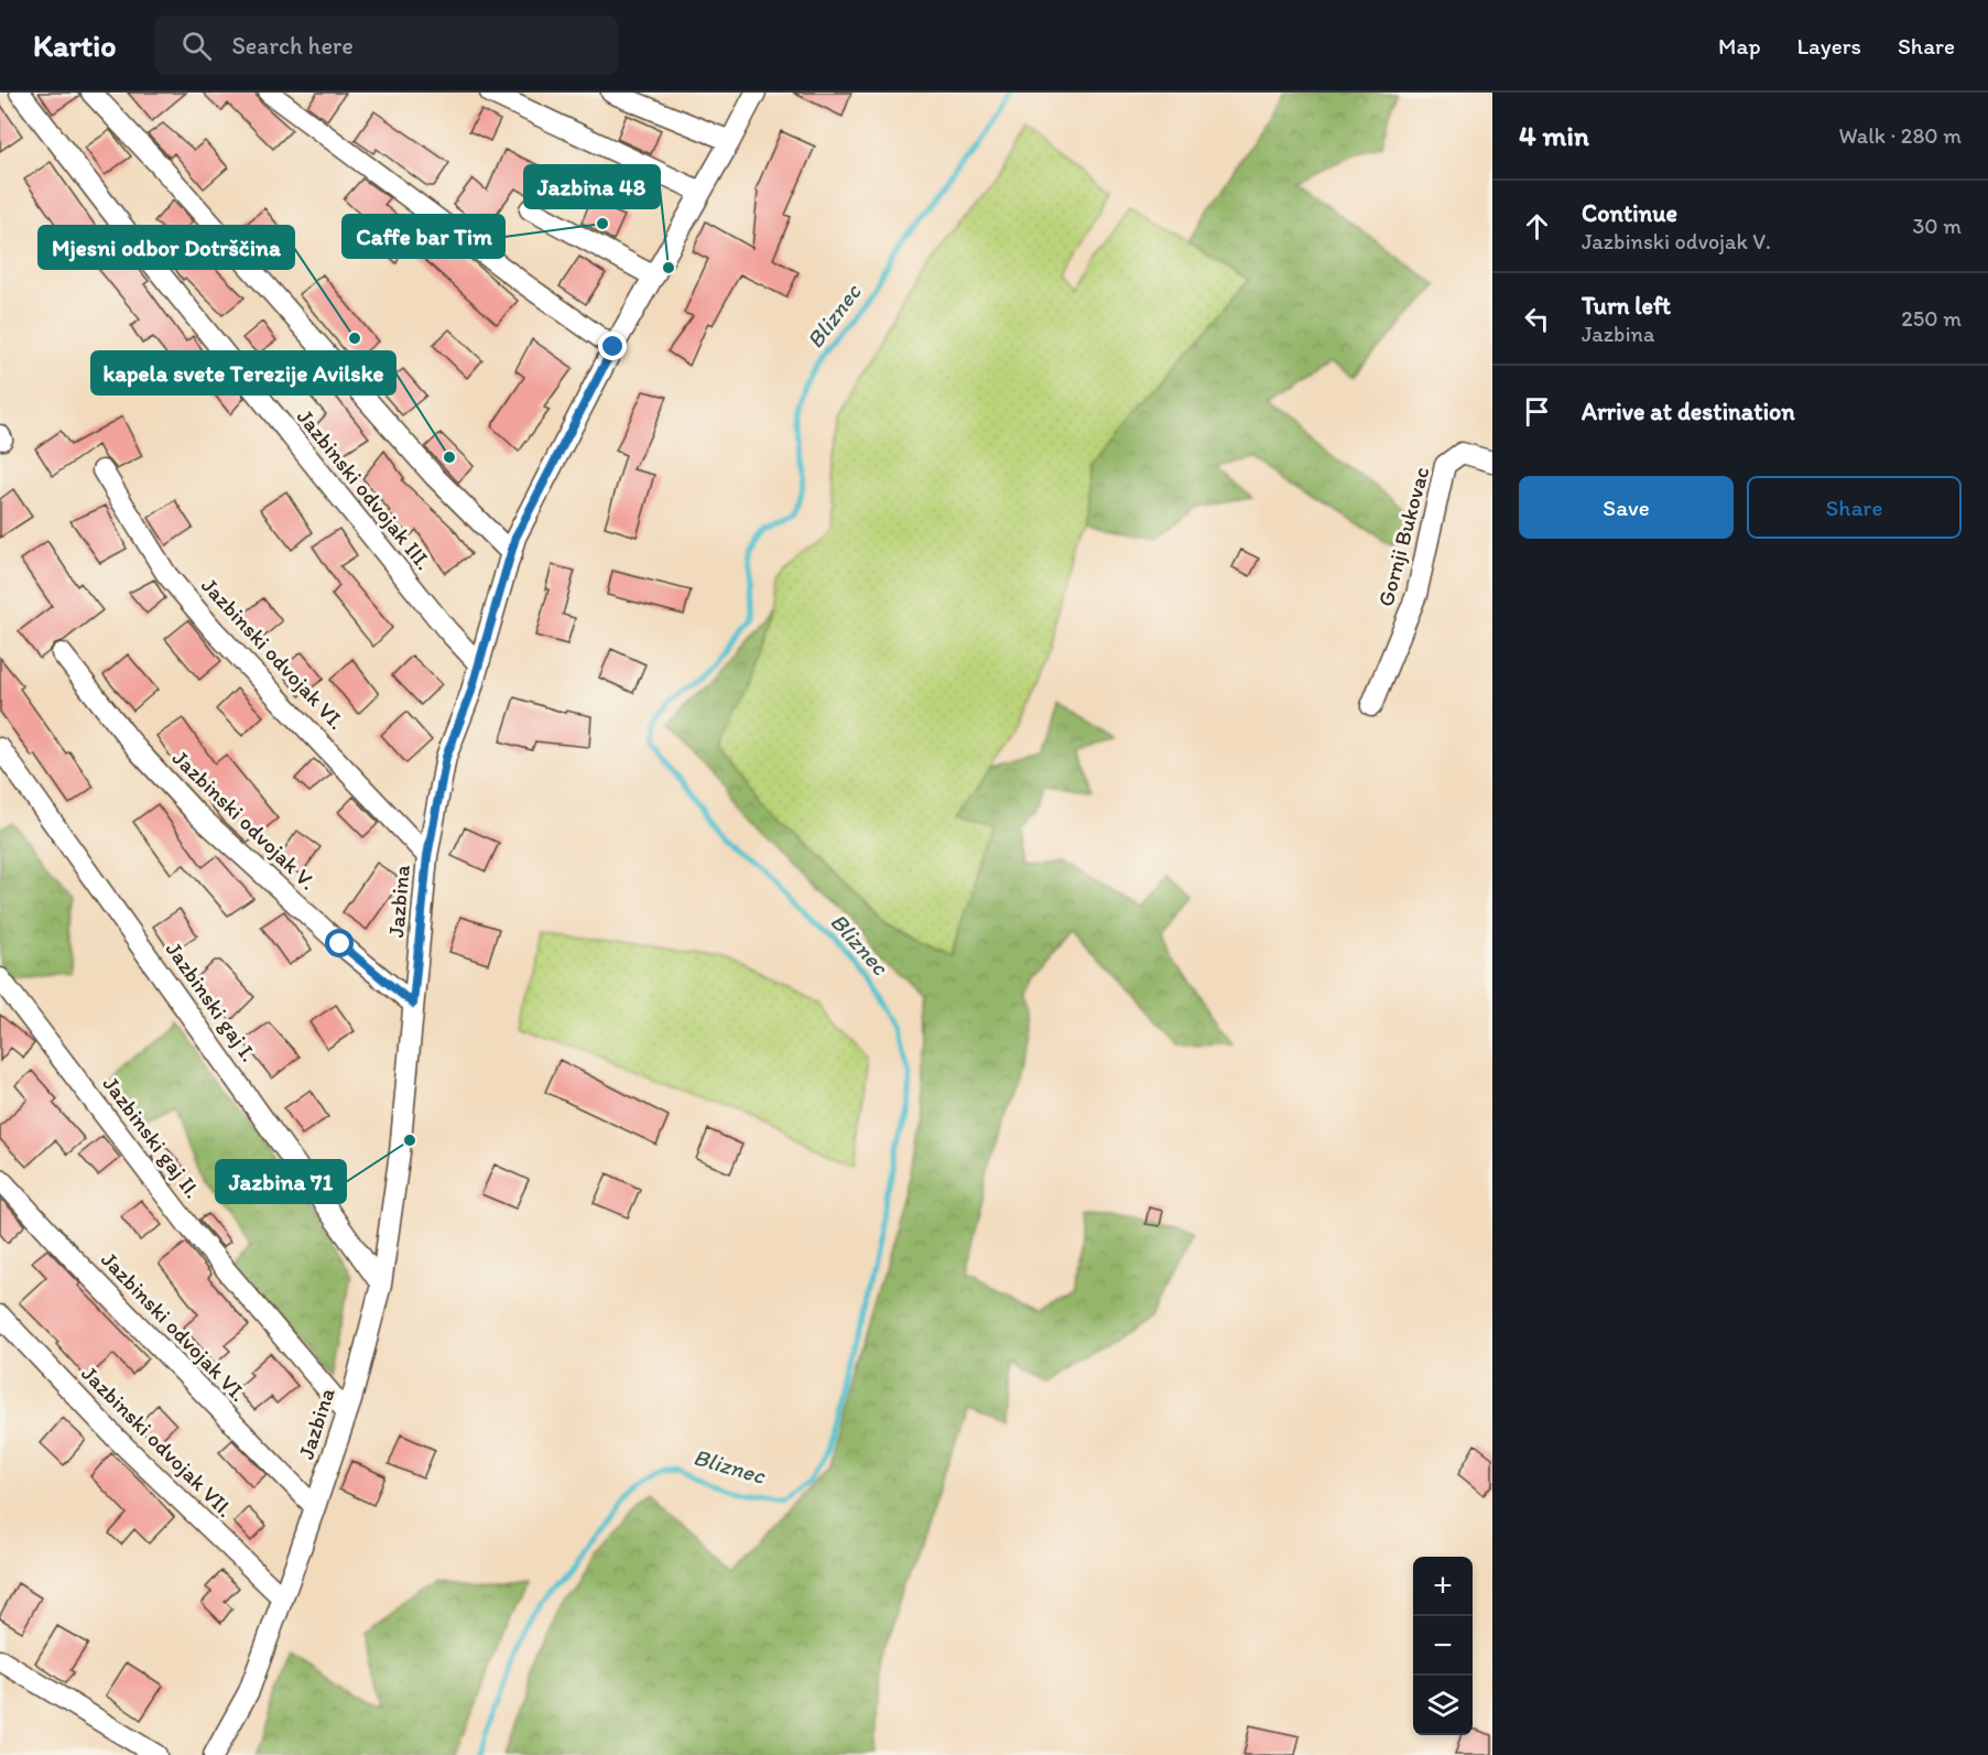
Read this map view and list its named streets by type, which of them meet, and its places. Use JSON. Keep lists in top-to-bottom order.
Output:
{
  "streets": {
    "street": [
      "Jazbinski odvojak III.",
      "Gornji Bukovac",
      "Jazbinski odvojak VI.",
      "Jazbinski odvojak V.",
      "Jazbina",
      "Jazbinski gaj I.",
      "Jazbinski gaj II.",
      "Jazbinski odvojak VII."
    ]
  },
  "crossings": [
    ["Jazbinski odvojak III.", "Jazbina"],
    ["Jazbinski odvojak VI.", "Jazbina"],
    ["Jazbinski odvojak V.", "Jazbina"],
    ["Jazbina", "Jazbinski gaj I."],
    ["Jazbina", "Jazbinski gaj II."],
    ["Jazbina", "Jazbinski odvojak VII."]
  ],
  "water": ["Bliznec"],
  "places": [
    "Caffe bar Tim",
    "Jazbina 48",
    "Mjesni odbor Dotrščina",
    "kapela svete Terezije Avilske",
    "Jazbina 71"
  ],
  "page": {
    "header": "Kartio",
    "search": "Search here",
    "nav": ["Map", "Layers", "Share"],
    "heading": ["4 min", "Walk · 280 m"],
    "list": [
      ["Continue", "Jazbinski odvojak V.", "30 m"],
      ["Turn left", "Jazbina", "250 m"],
      "Arrive at destination"
    ],
    "buttons": ["Save", "Share"],
    "map_buttons": ["+", "−"]
  }
}
